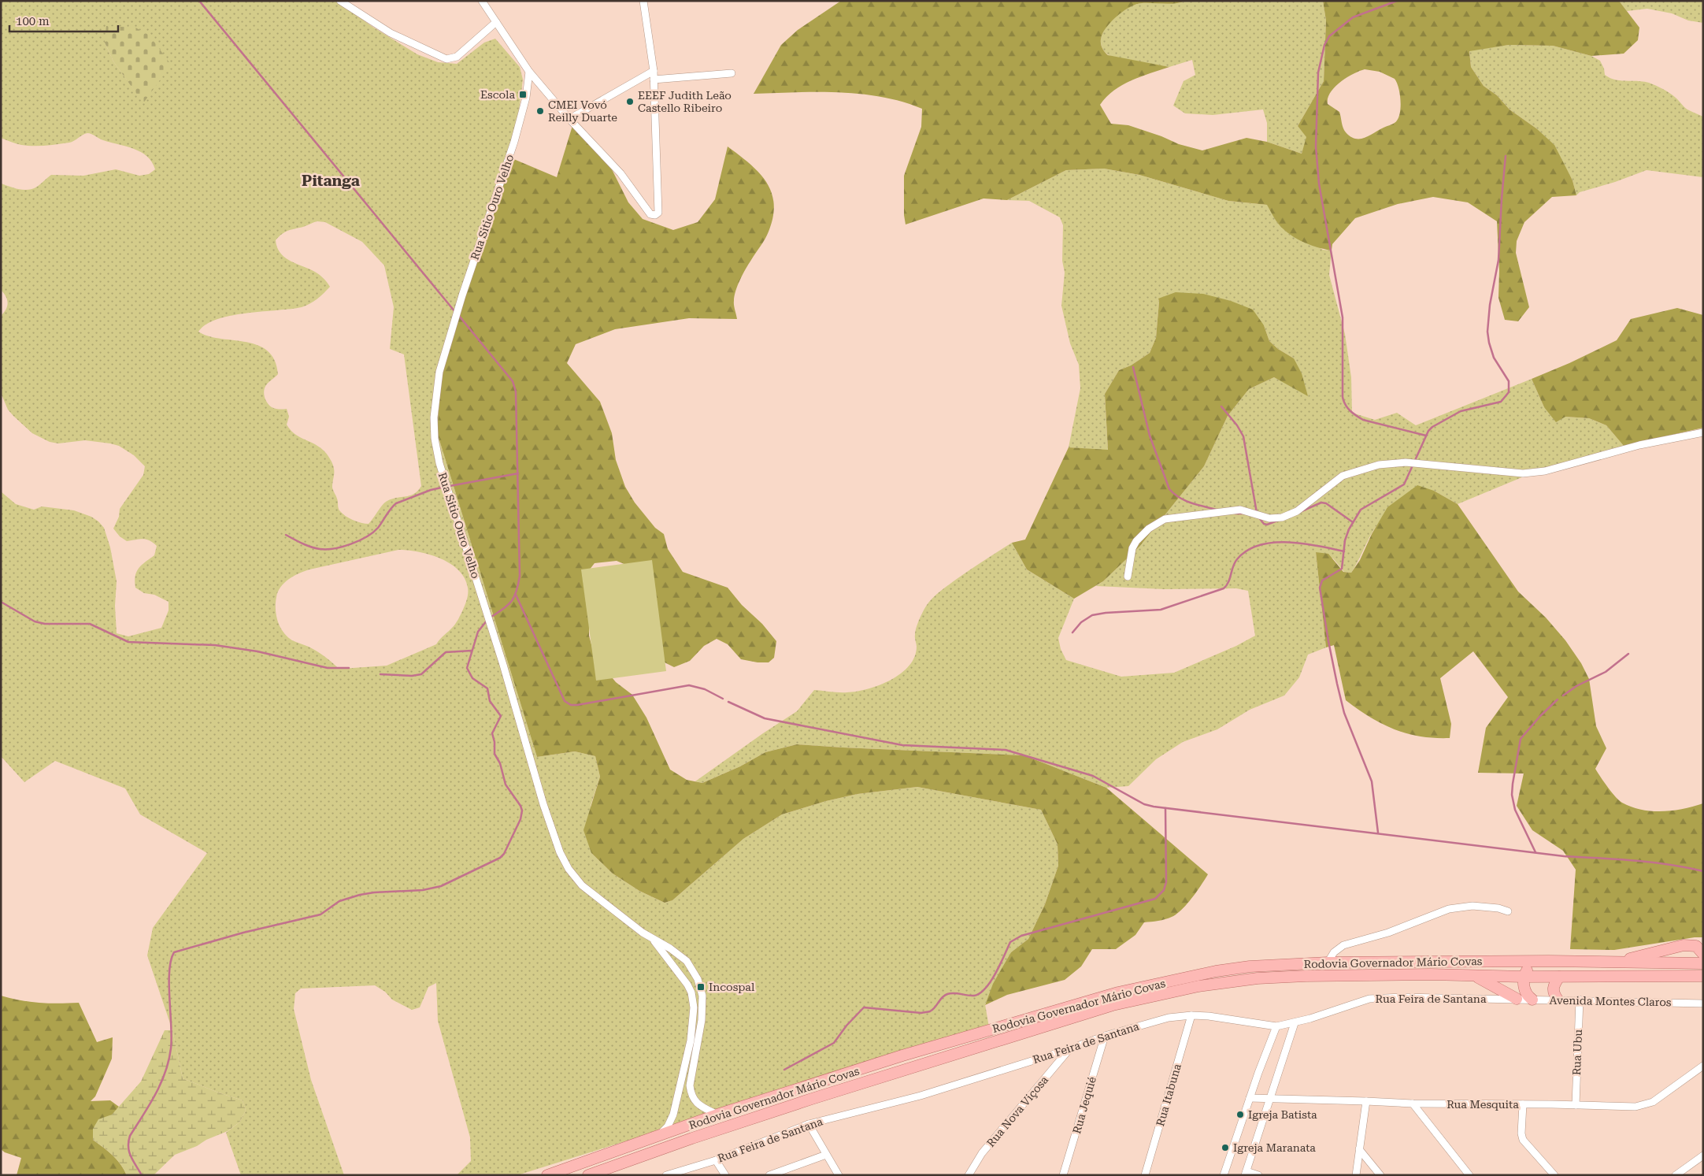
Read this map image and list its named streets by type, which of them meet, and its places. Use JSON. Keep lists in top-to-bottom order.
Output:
{
  "streets": {
    "main road": ["Rodovia Governador Mário Covas"],
    "street": [
      "Rua Sitio Ouro Velho",
      "Rua Feira de Santana",
      "Avenida Montes Claros",
      "Rua Ubu",
      "Rua Itabuna",
      "Rua Mesquita",
      "Rua Jequié",
      "Rua Nova Viçosa"
    ]
  },
  "crossings": [
    ["Rua Sitio Ouro Velho", "Rodovia Governador Mário Covas"],
    ["Rua Feira de Santana", "Avenida Montes Claros"],
    ["Rua Feira de Santana", "Rua Itabuna"],
    ["Rua Feira de Santana", "Rua Jequié"],
    ["Rua Feira de Santana", "Rua Nova Viçosa"],
    ["Avenida Montes Claros", "Rua Ubu"],
    ["Rua Ubu", "Rua Mesquita"]
  ],
  "districts": ["Pitanga"],
  "places": {
    "transit": ["Escola", "Incospal"],
    "other": [
      "EEEF Judith Leão Castello Ribeiro",
      "CMEI Vovó Reilly Duarte",
      "Igreja Batista",
      "Igreja Maranata"
    ]
  },
  "scale_bar": "100 m"
}
